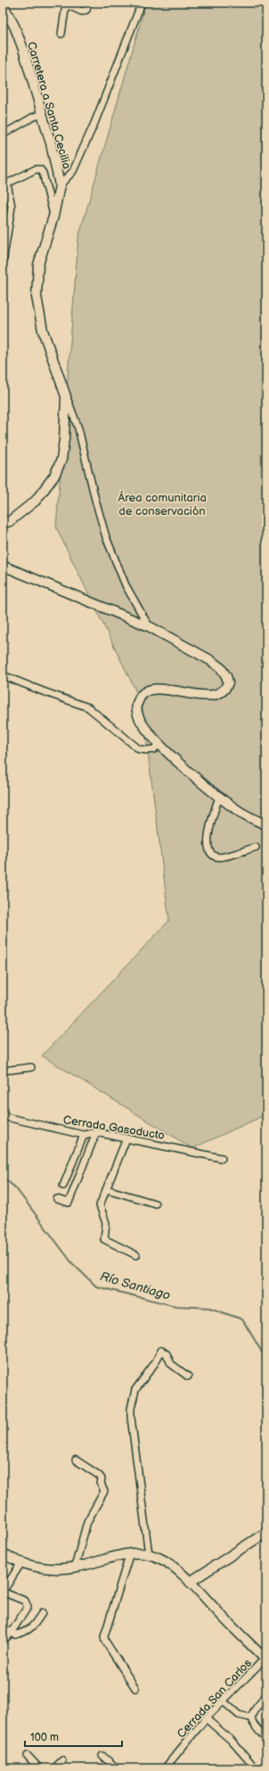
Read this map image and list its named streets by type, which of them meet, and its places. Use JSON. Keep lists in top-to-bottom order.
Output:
{
  "streets": {
    "street": ["Carretera a Santa Cecilia", "Cerrada Gasoducto", "Cerrada San Carlos"]
  },
  "water": ["Río Santiago"],
  "parks": ["Área comunitaria de conservación"],
  "scale_bar": "100 m"
}
